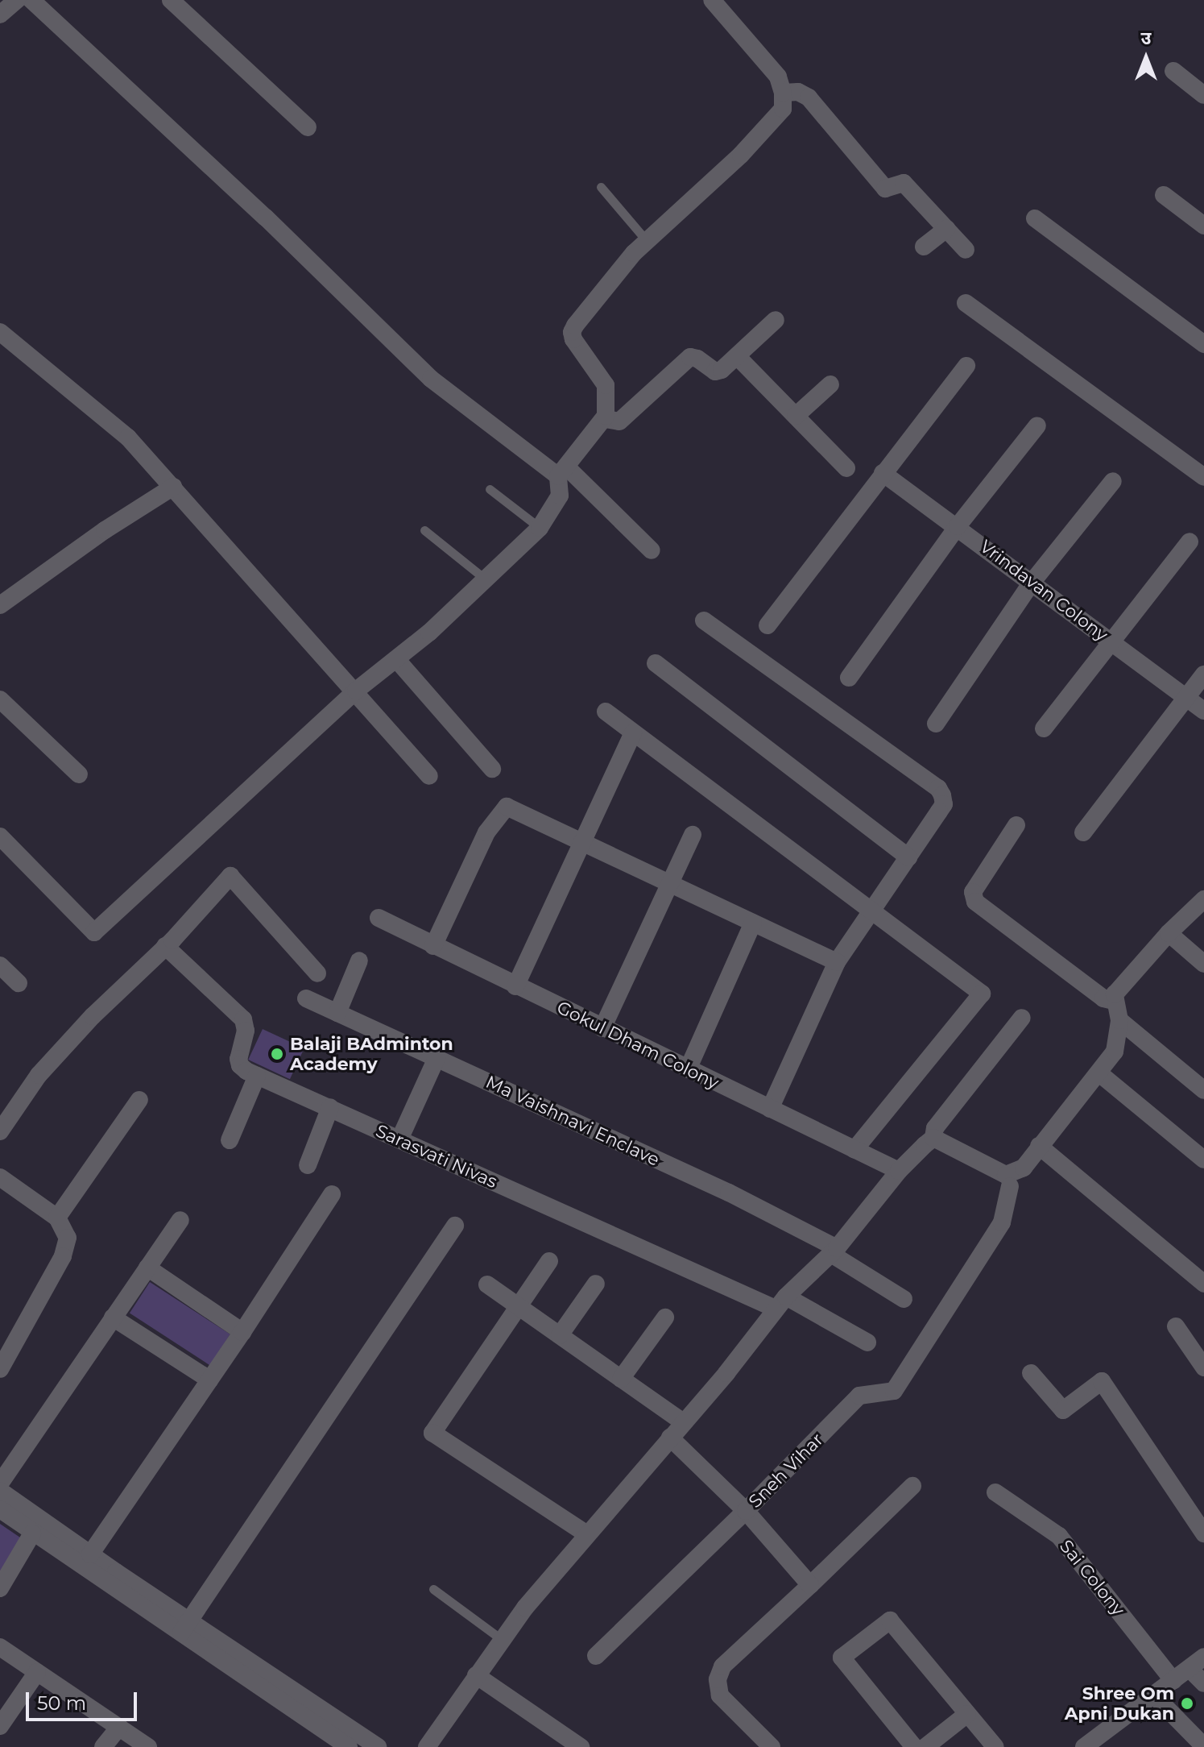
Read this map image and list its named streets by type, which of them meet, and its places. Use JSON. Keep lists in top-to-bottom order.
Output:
{
  "streets": {
    "street": [
      "Vrindavan Colony",
      "Gokul Dham Colony",
      "Ma Vaishnavi Enclave",
      "Sarasvati Nivas",
      "Sneh Vihar",
      "Sai Colony"
    ]
  },
  "places": ["Balaji BAdminton Academy", "Shree Om Apni Dukan"],
  "scale_bar": "50 m",
  "north": "top"
}
